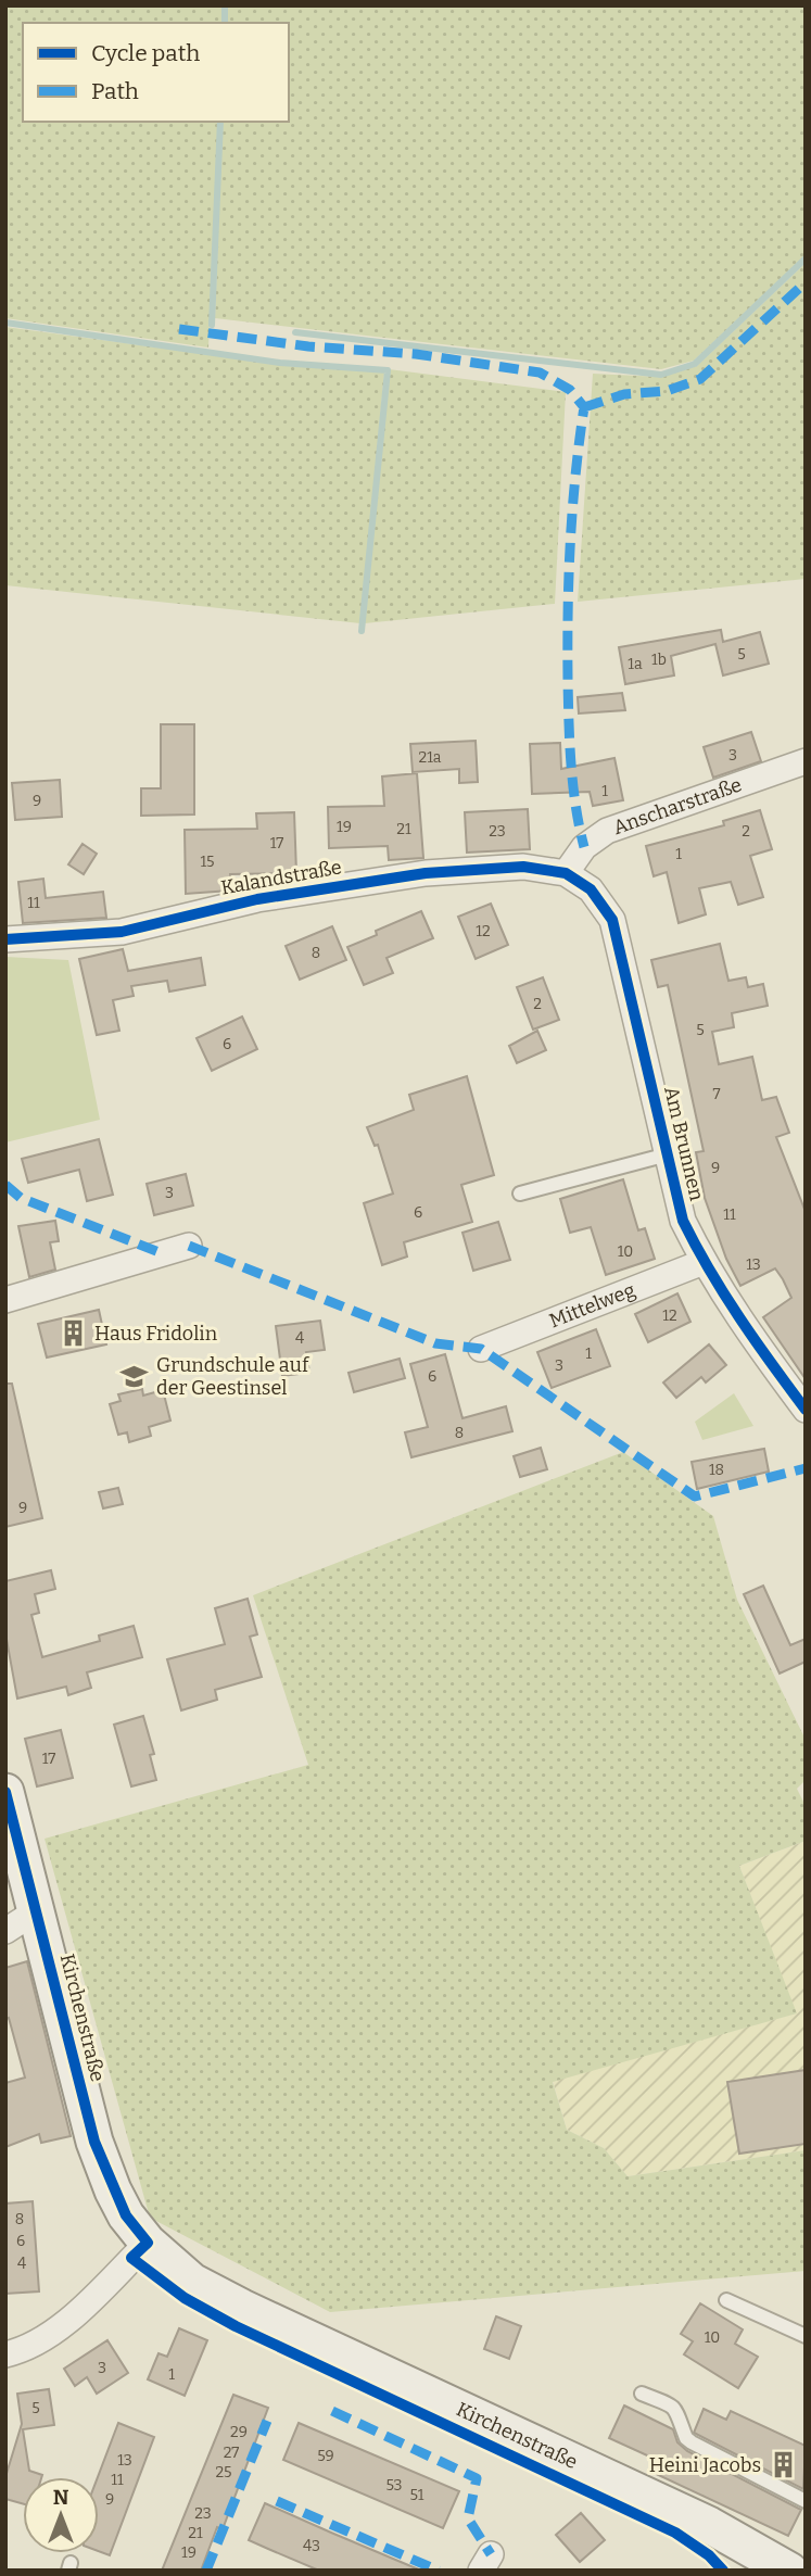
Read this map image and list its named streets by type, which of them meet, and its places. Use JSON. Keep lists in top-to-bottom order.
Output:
{
  "streets": {
    "street": [
      "Anscharstraße",
      "Kalandstraße",
      "Am Brunnen",
      "Mittelweg",
      "Kirchenstraße"
    ]
  },
  "crossings": [
    ["Anscharstraße", "Kalandstraße"],
    ["Anscharstraße", "Am Brunnen"],
    ["Kalandstraße", "Am Brunnen"],
    ["Am Brunnen", "Mittelweg"]
  ],
  "places": {
    "building": ["Haus Fridolin", "Heini Jacobs"],
    "school or university": ["Grundschule auf der Geestinsel"]
  },
  "house_numbers": [
    "5",
    "1b",
    "1a",
    "3",
    "21a",
    "1",
    "9",
    "19",
    "21",
    "23",
    "2",
    "17",
    "1",
    "15",
    "11",
    "12",
    "8",
    "2",
    "5",
    "6",
    "7",
    "9",
    "3",
    "6",
    "11",
    "10",
    "13",
    "12",
    "4",
    "1",
    "3",
    "6",
    "8",
    "18",
    "9",
    "17",
    "8",
    "6",
    "4",
    "10",
    "3",
    "1",
    "5",
    "29",
    "27",
    "59",
    "13",
    "25",
    "11",
    "53",
    "51",
    "9",
    "23",
    "21",
    "43",
    "19"
  ],
  "legend": ["Cycle path", "Path"],
  "north": "top"
}
